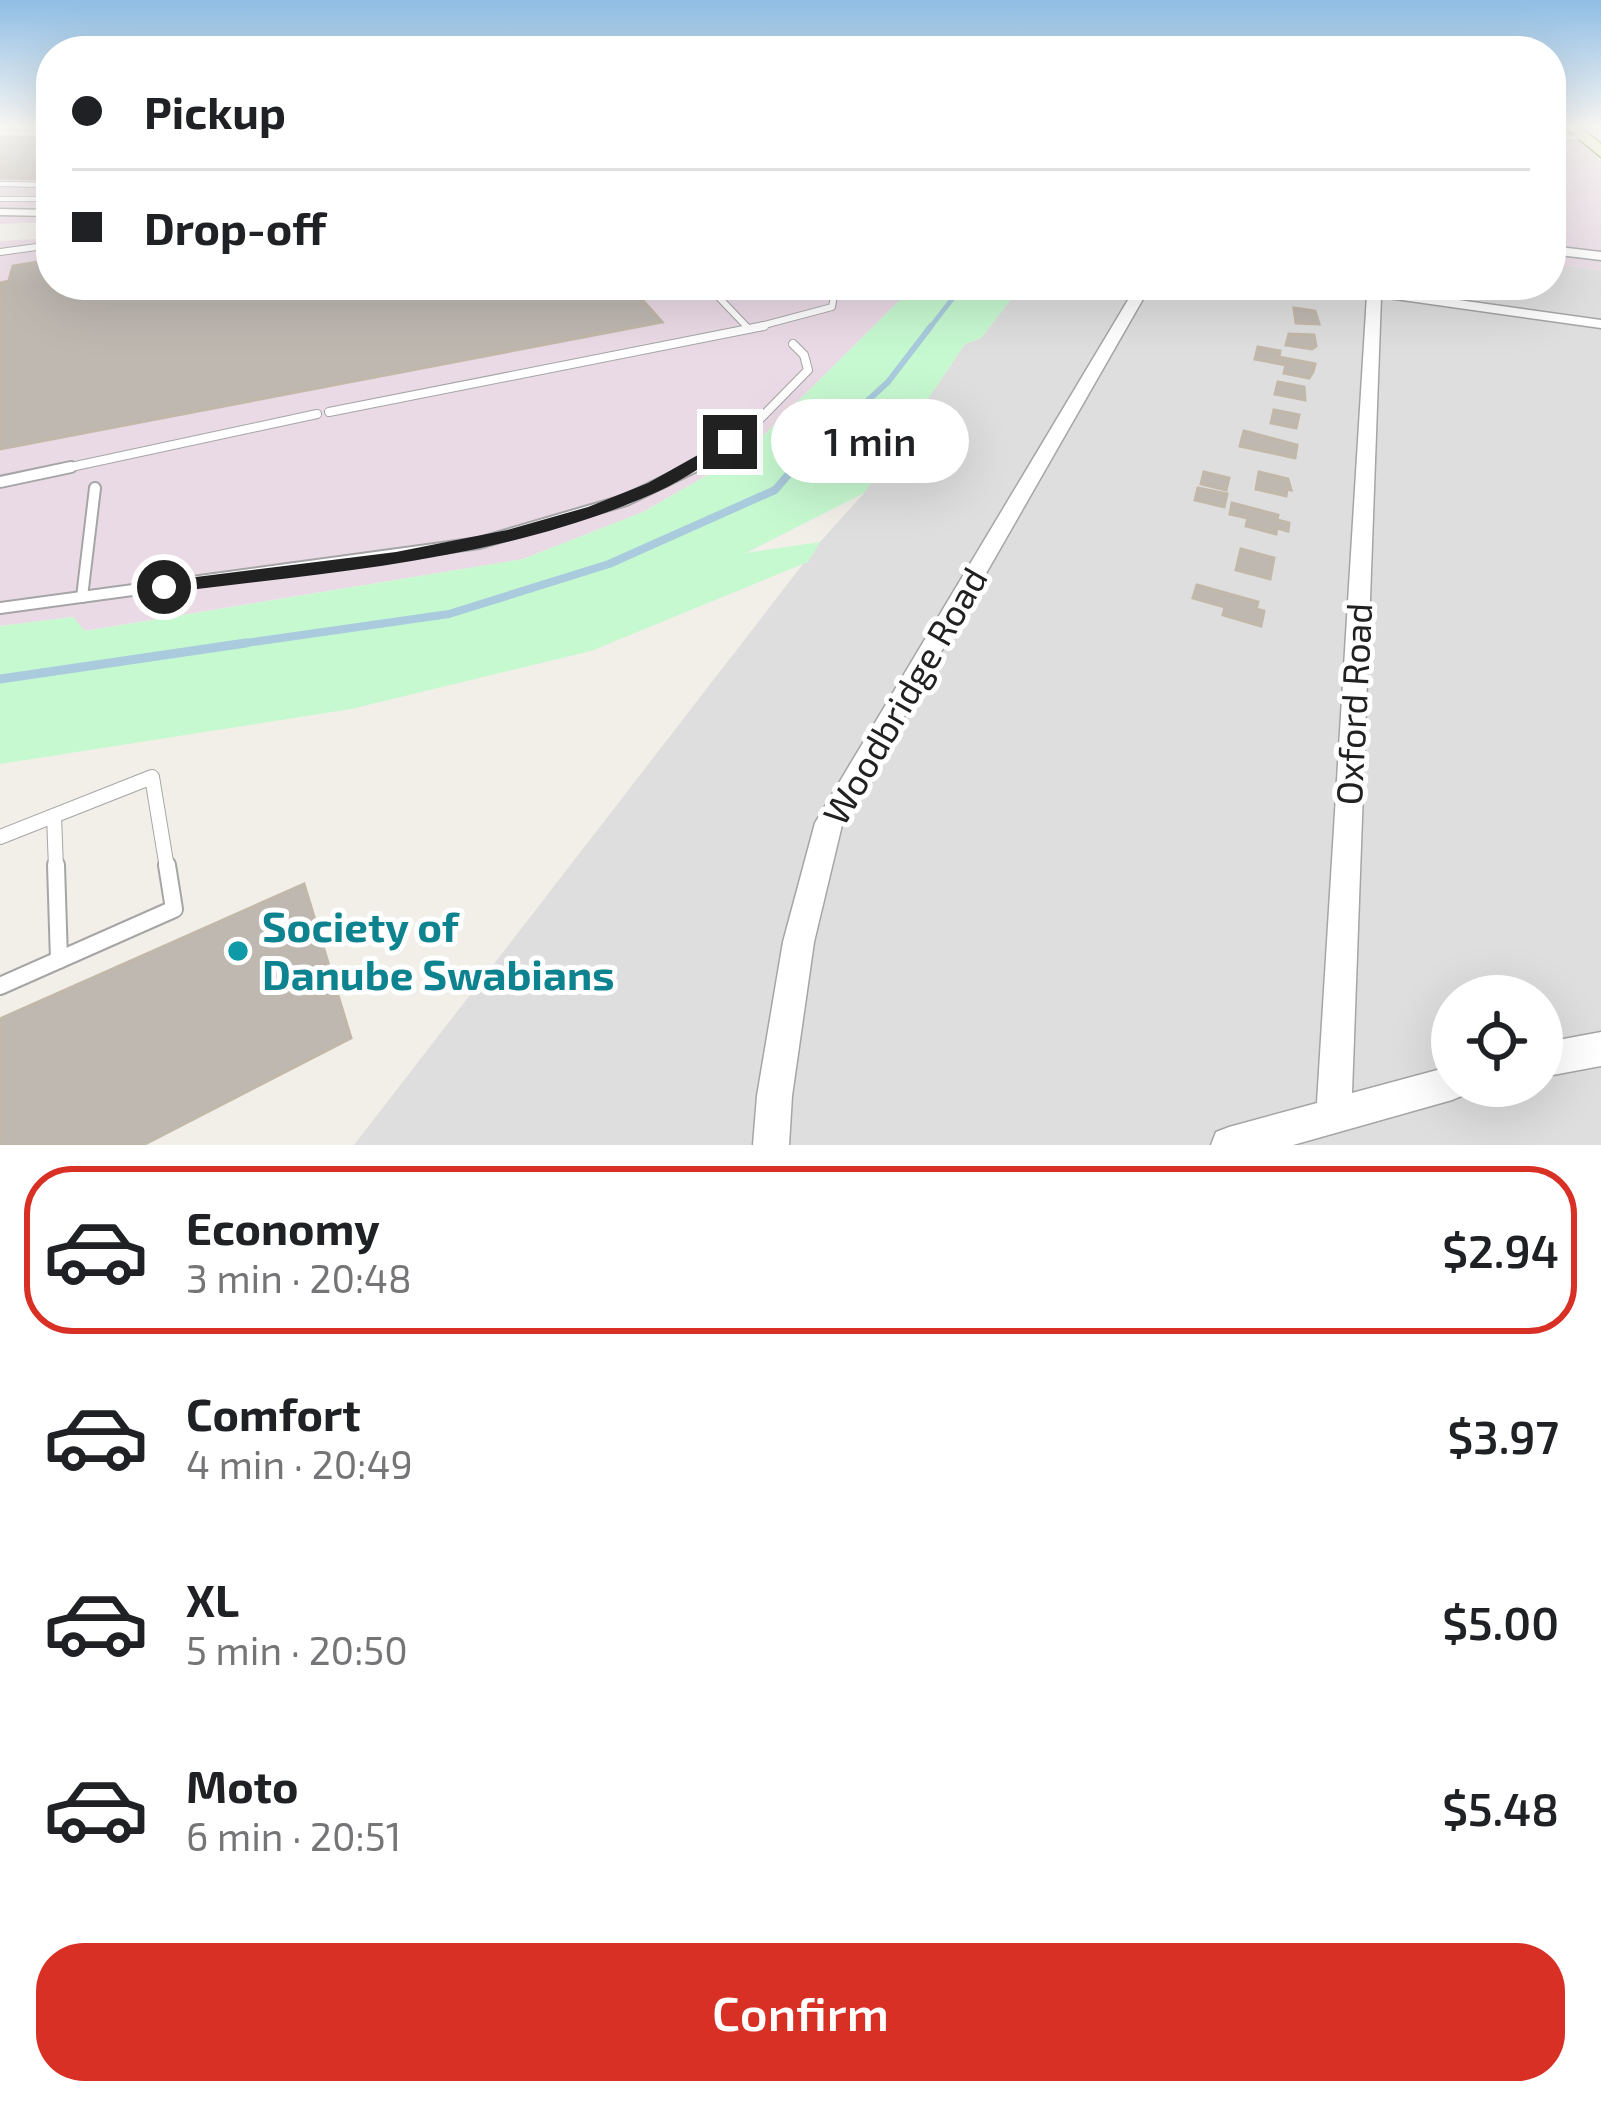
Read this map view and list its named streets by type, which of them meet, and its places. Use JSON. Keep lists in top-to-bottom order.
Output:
{
  "streets": {
    "street": ["Woodbridge Road", "Oxford Road"]
  },
  "places": ["Society of Danube Swabians"],
  "page": {
    "banner": ["Pickup", "Drop-off"],
    "bubble": "1 min",
    "list": [
      {
        "name": "Economy",
        "note": "3 min · 20:48",
        "value": "$2.94"
      },
      {
        "name": "Comfort",
        "note": "4 min · 20:49",
        "value": "$3.97"
      },
      {
        "name": "XL",
        "note": "5 min · 20:50",
        "value": "$5.00"
      },
      {
        "name": "Moto",
        "note": "6 min · 20:51",
        "value": "$5.48"
      }
    ],
    "buttons": "Confirm"
  }
}
